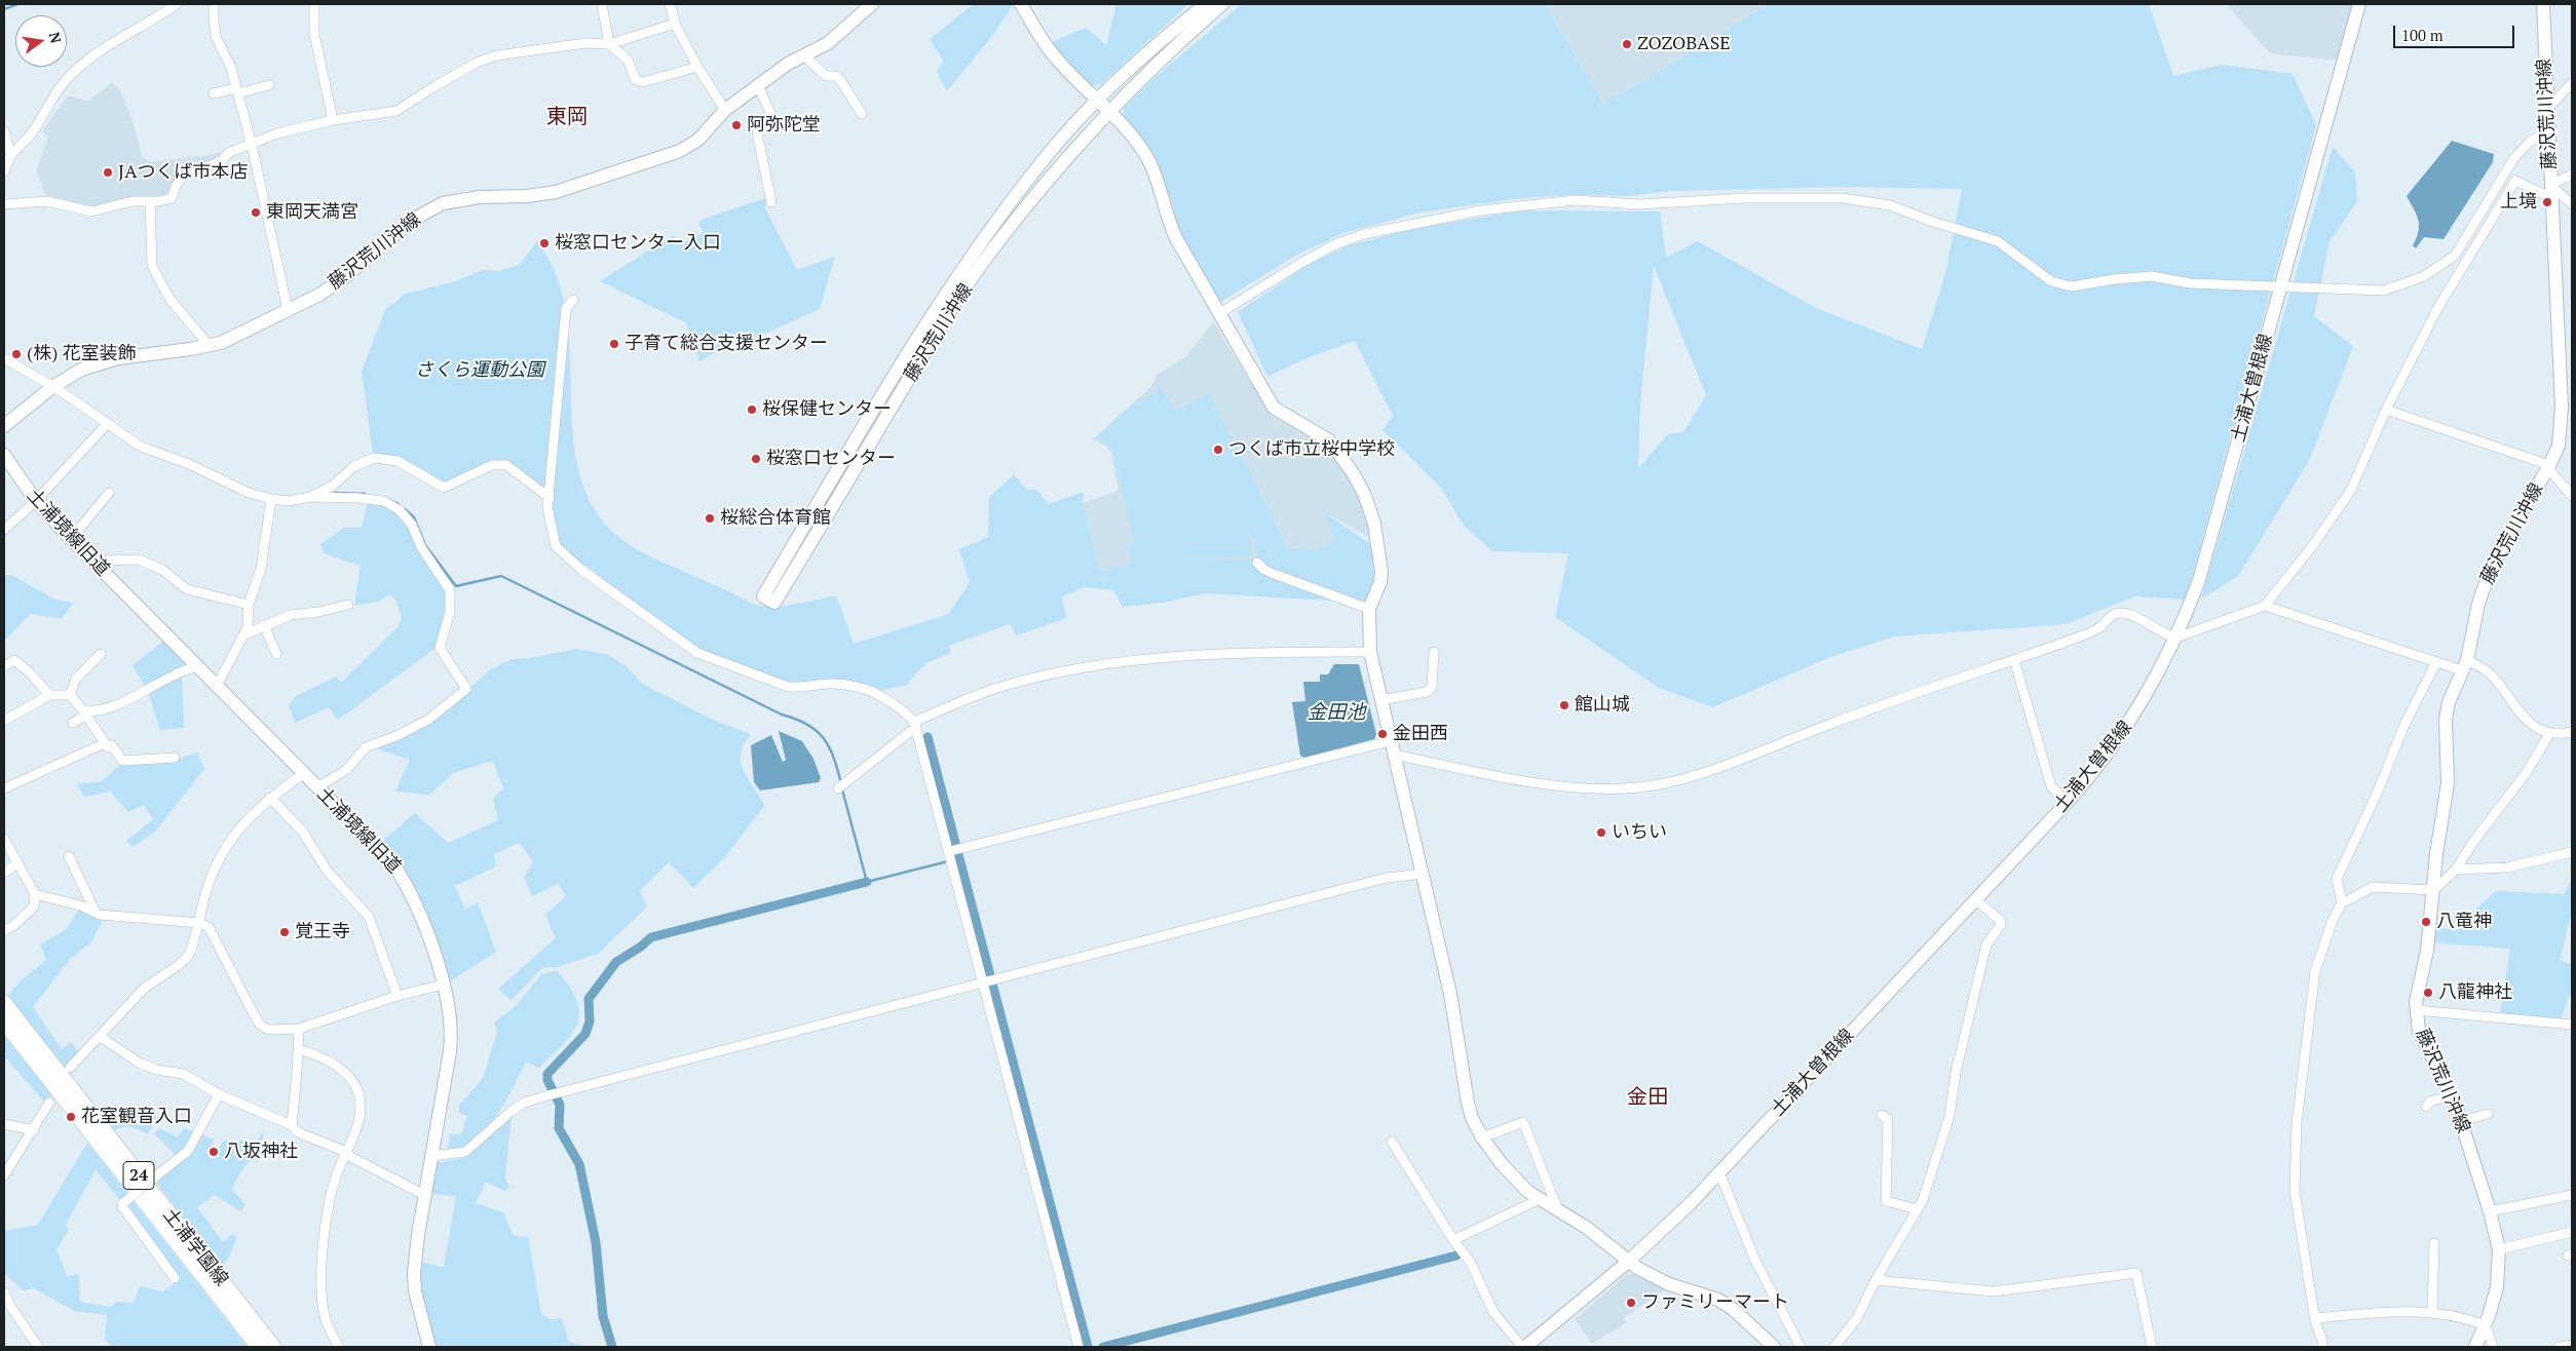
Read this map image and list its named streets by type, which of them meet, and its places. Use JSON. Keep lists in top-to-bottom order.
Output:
{
  "streets": {
    "main road": [
      "藤沢荒川沖線",
      "土浦大曽根線",
      "土浦境線旧道",
      "24",
      "土浦学園線"
    ]
  },
  "districts": ["東岡", "金田"],
  "water": ["金田池"],
  "parks": ["さくら運動公園"],
  "places": [
    "ZOZOBASE",
    "阿弥陀堂",
    "JAつくば市本店",
    "上境",
    "東岡天満宮",
    "桜窓口センター入口",
    "子育て総合支援センター",
    "(株) 花室装飾",
    "桜保健センター",
    "つくば市立桜中学校",
    "桜窓口センター",
    "桜総合体育館",
    "館山城",
    "金田西",
    "いちい",
    "八竜神",
    "覚王寺",
    "八龍神社",
    "花室観音入口",
    "八坂神社",
    "ファミリーマート"
  ],
  "scale_bar": "100 m",
  "north": "right"
}
